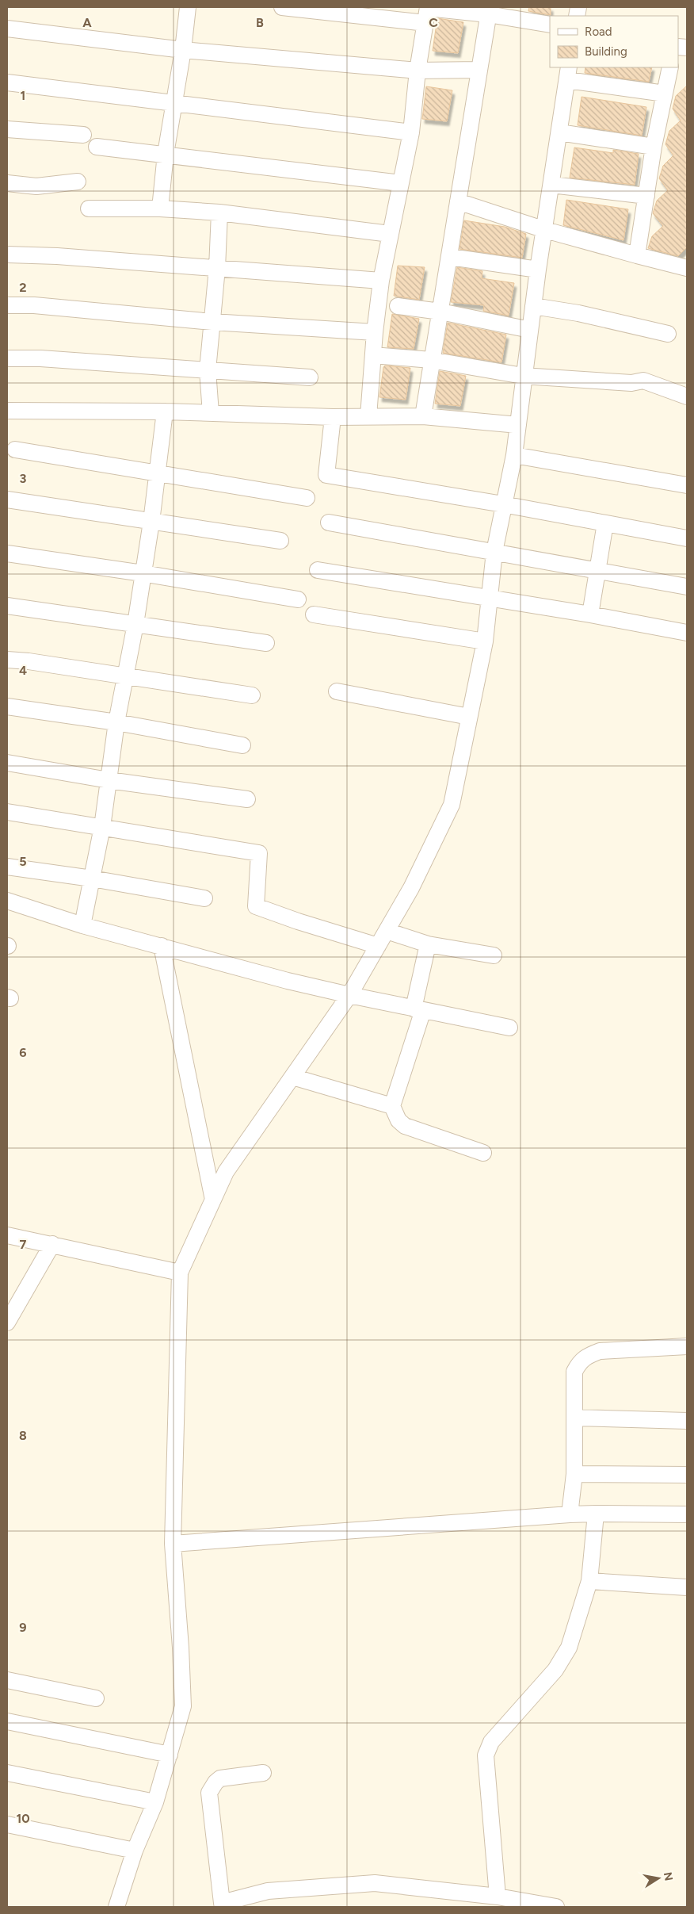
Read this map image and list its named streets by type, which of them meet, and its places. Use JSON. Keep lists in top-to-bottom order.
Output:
{
  "legend": ["Road", "Building"],
  "north": "right",
  "grid": {
    "columns": ["A", "B", "C"],
    "rows": [
      "1",
      "2",
      "3",
      "4",
      "5",
      "6",
      "7",
      "8",
      "9",
      "10"
    ]
  }
}
